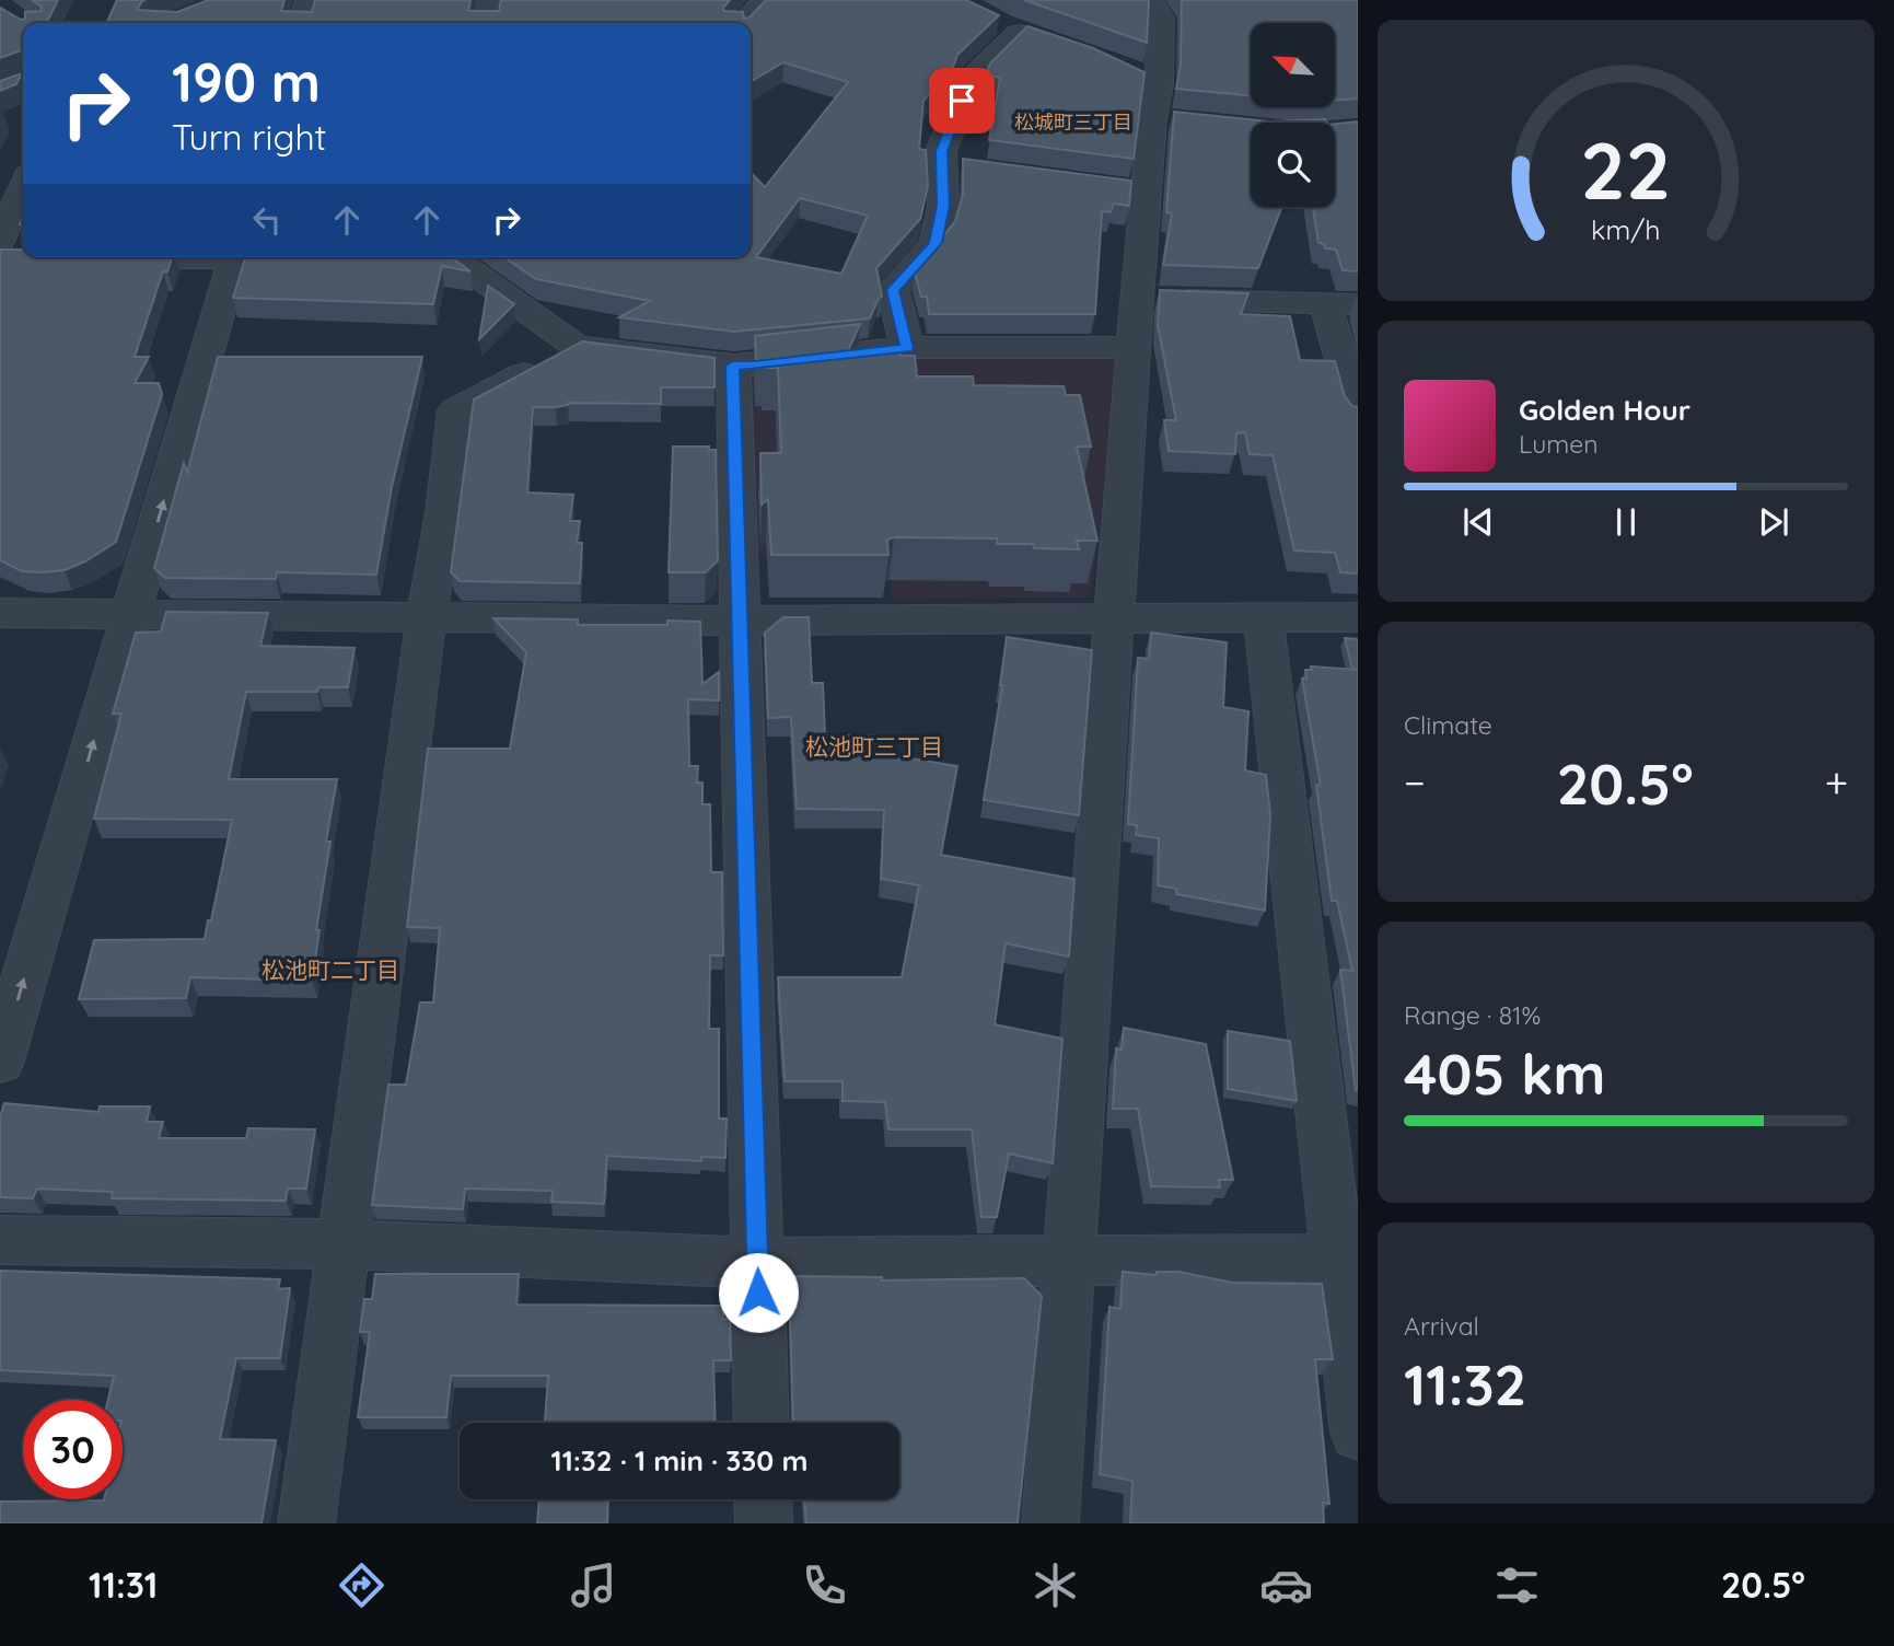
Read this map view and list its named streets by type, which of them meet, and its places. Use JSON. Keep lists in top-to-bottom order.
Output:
{
  "districts": ["松城町三丁目", "松池町三丁目", "松池町二丁目"],
  "north": "top left",
  "page": {
    "turn": ["190 m", "Turn right"],
    "song": ["Golden Hour", "Lumen"],
    "tile": [
      "Climate",
      ["Range · 81%", "405 km"],
      ["Arrival", "11:32"]
    ],
    "heat": ["−", "20.5°", "+"],
    "limit": "30",
    "trip": "11:32 · 1 min · 330 m",
    "tabs": ["11:31", "20.5°"],
    "gauge": ["22", "km/h"]
  }
}
